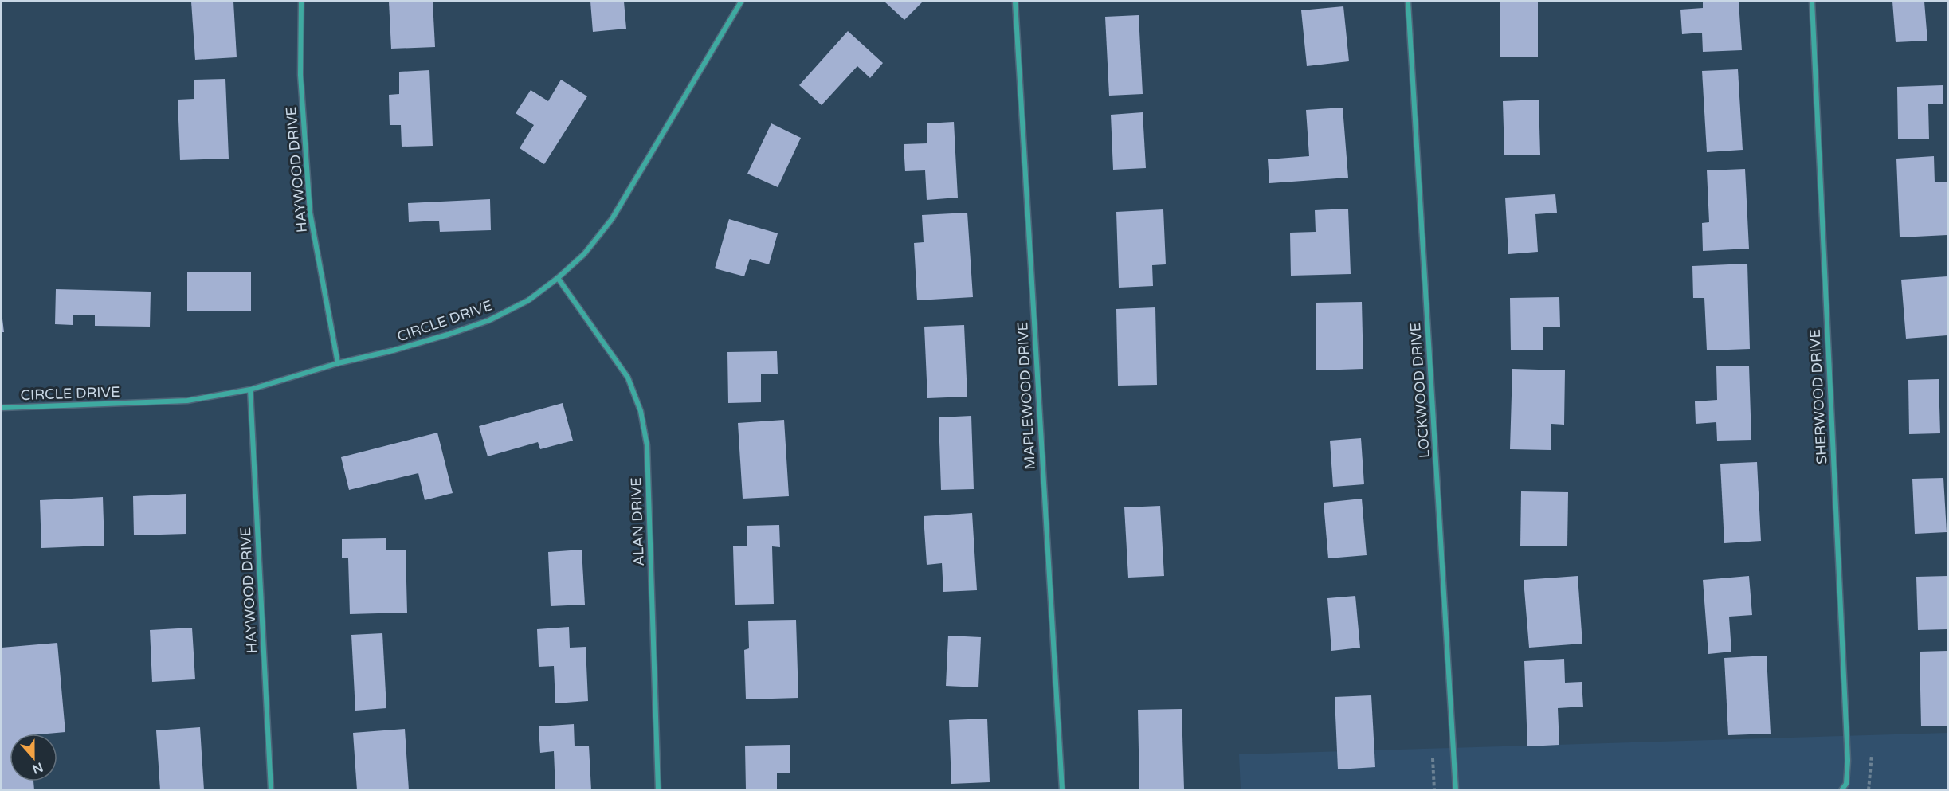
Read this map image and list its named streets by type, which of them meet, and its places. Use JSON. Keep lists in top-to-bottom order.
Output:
{
  "streets": {
    "street": [
      "HAYWOOD DRIVE",
      "CIRCLE DRIVE",
      "LOCKWOOD DRIVE",
      "MAPLEWOOD DRIVE",
      "SHERWOOD DRIVE",
      "ALAN DRIVE"
    ]
  },
  "crossings": [
    ["HAYWOOD DRIVE", "CIRCLE DRIVE"],
    ["CIRCLE DRIVE", "ALAN DRIVE"]
  ],
  "north": "bottom"
}
